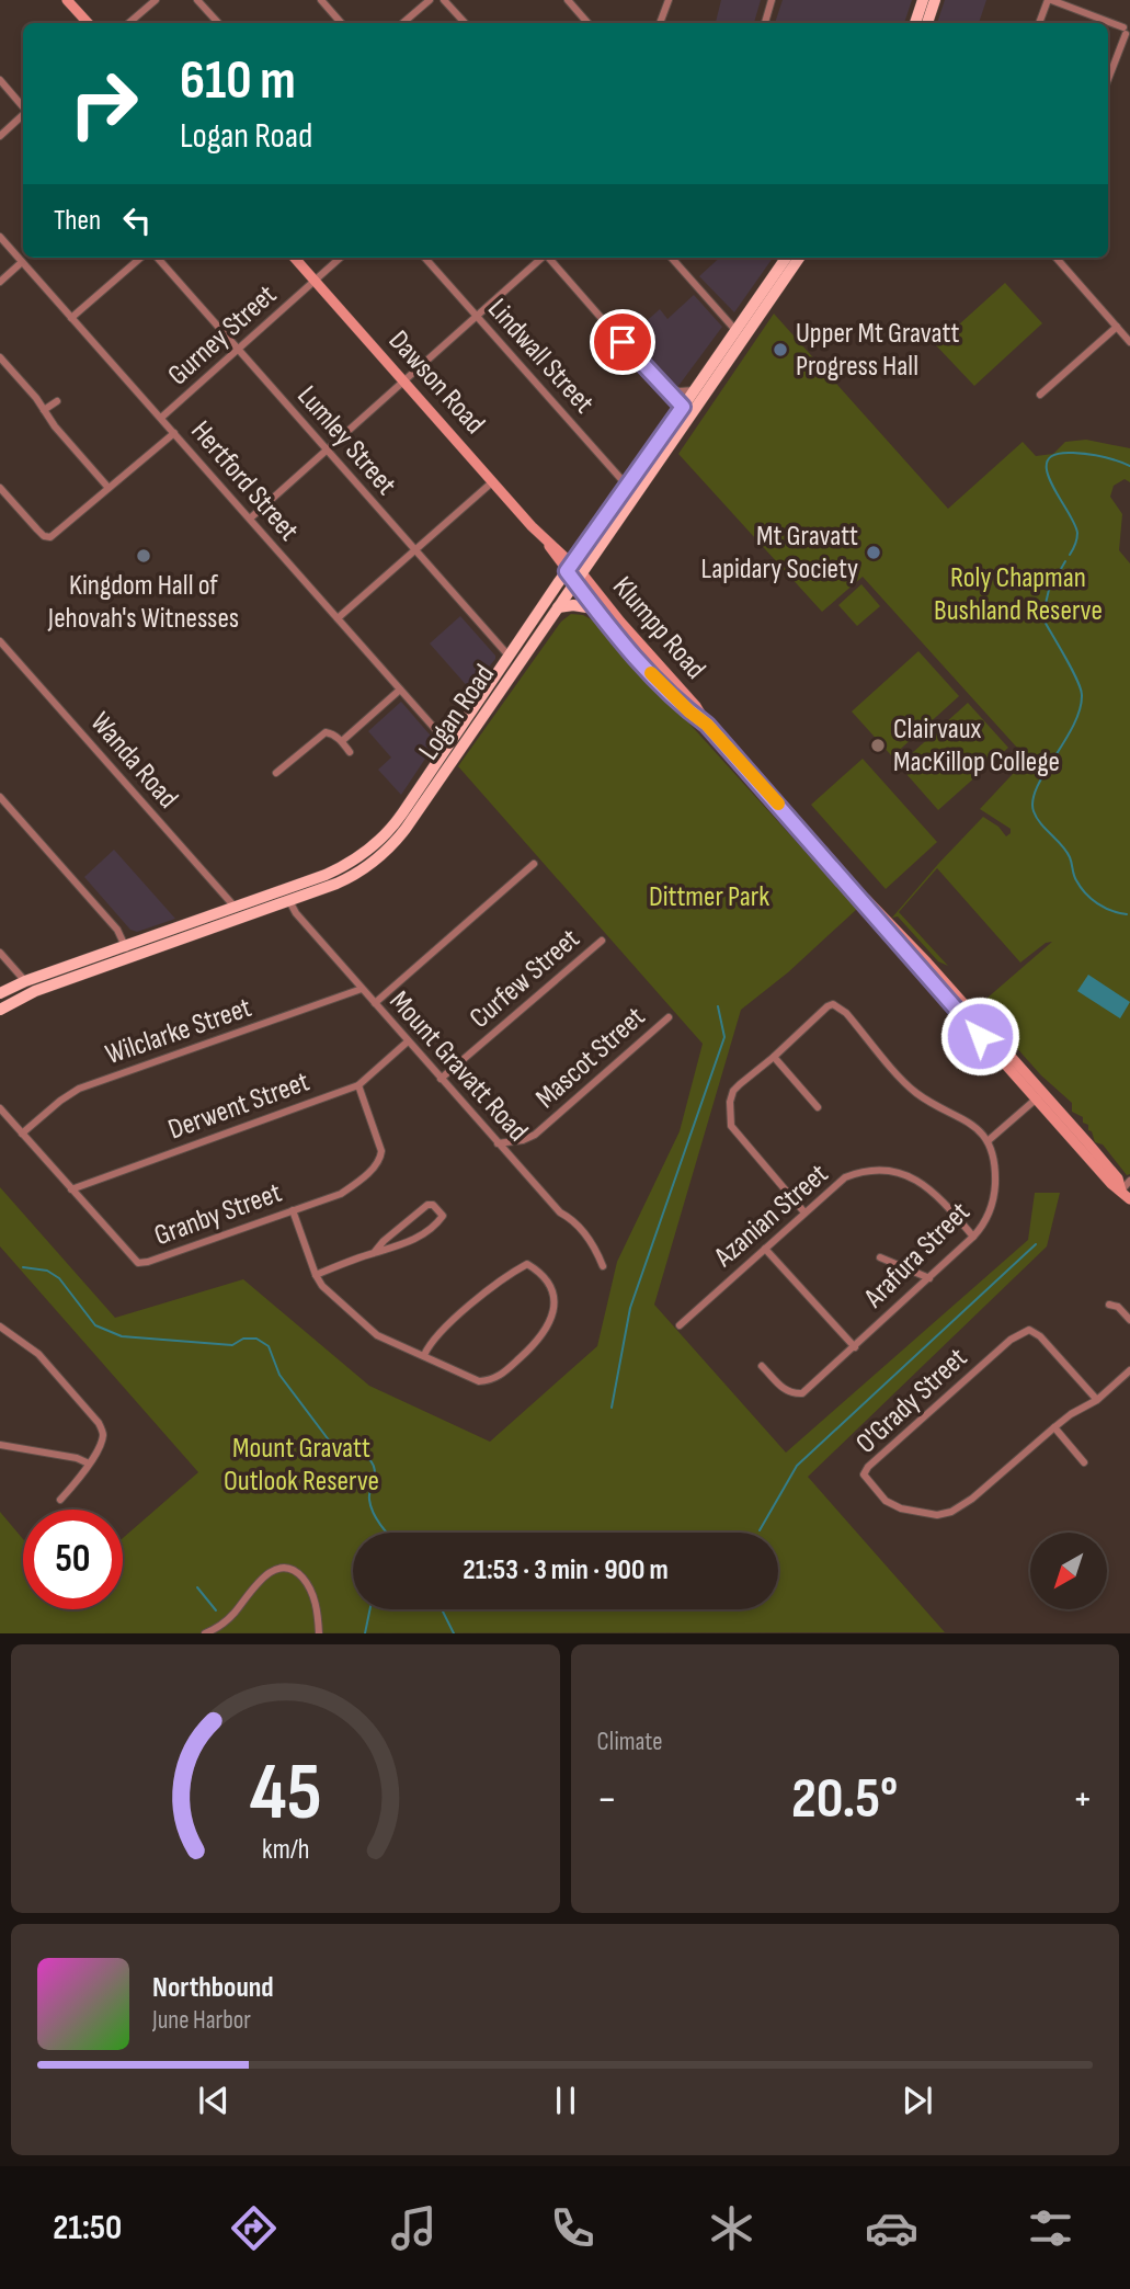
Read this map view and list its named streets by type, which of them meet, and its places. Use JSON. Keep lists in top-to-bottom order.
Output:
{
  "streets": {
    "main road": ["Dawson Road", "Klumpp Road", "Logan Road"],
    "street": [
      "Gurney Street",
      "Lindwall Street",
      "Lumley Street",
      "Hertford Street",
      "Wanda Road",
      "Curfew Street",
      "Wilclarke Street",
      "Mascot Street",
      "Mount Gravatt Road",
      "Derwent Street",
      "Granby Street",
      "Azanian Street",
      "Arafura Street",
      "O'Grady Street"
    ]
  },
  "crossings": [
    ["Gurney Street", "Dawson Road"],
    ["Gurney Street", "Lumley Street"],
    ["Gurney Street", "Hertford Street"],
    ["Lindwall Street", "Logan Road"],
    ["Dawson Road", "Klumpp Road"],
    ["Dawson Road", "Logan Road"],
    ["Lumley Street", "Logan Road"],
    ["Hertford Street", "Logan Road"],
    ["Klumpp Road", "Logan Road"],
    ["Logan Road", "Wanda Road"],
    ["Logan Road", "Mount Gravatt Road"],
    ["Curfew Street", "Mount Gravatt Road"],
    ["Wilclarke Street", "Mount Gravatt Road"],
    ["Wilclarke Street", "Granby Street"],
    ["Mascot Street", "Mount Gravatt Road"],
    ["Mount Gravatt Road", "Derwent Street"],
    ["Derwent Street", "Granby Street"],
    ["Azanian Street", "Arafura Street"]
  ],
  "parks": ["Roly Chapman Bushland Reserve", "Dittmer Park", "Mount Gravatt Outlook Reserve"],
  "places": [
    "Upper Mt Gravatt Progress Hall",
    "Mt Gravatt Lapidary Society",
    "Kingdom Hall of Jehovah's Witnesses",
    "Clairvaux MacKillop College"
  ],
  "north": "bottom left",
  "page": {
    "turn": ["610 m", "Logan Road"],
    "then": "Then",
    "limit": "50",
    "trip": "21:53 · 3 min · 900 m",
    "tile": "Climate",
    "heat": ["−", "20.5°", "+"],
    "song": ["Northbound", "June Harbor"],
    "tabs": "21:50",
    "gauge": ["45", "km/h"]
  }
}
